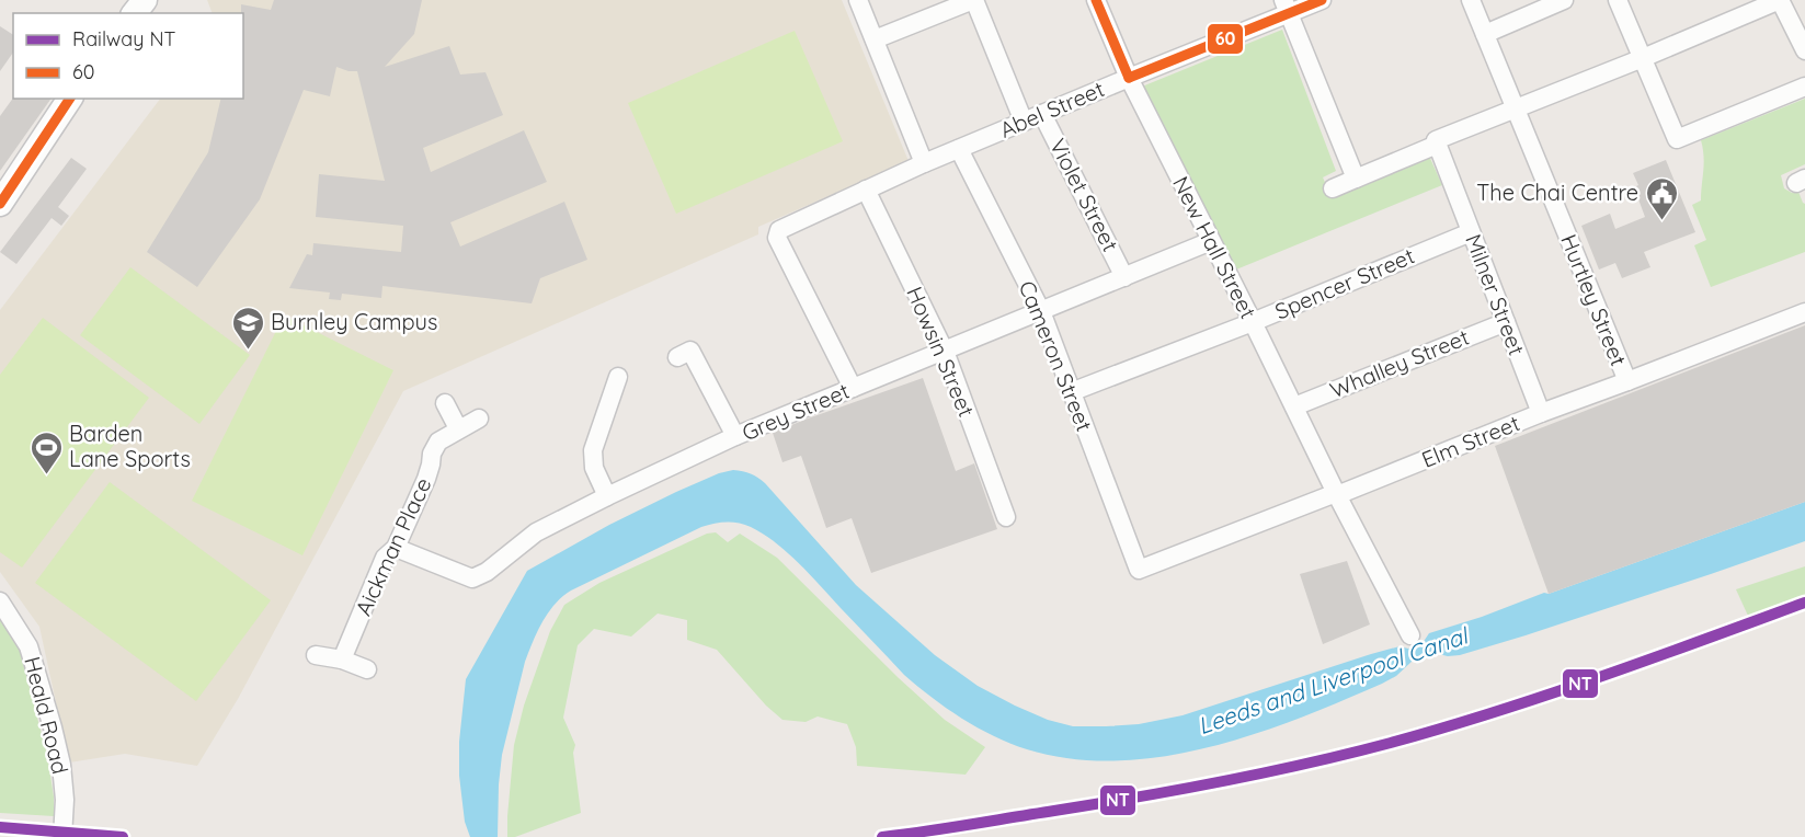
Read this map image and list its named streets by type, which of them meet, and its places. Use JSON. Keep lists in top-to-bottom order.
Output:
{
  "streets": {
    "street": [
      "Abel Street",
      "Violet Street",
      "New Hall Street",
      "Spencer Street",
      "Milner Street",
      "Hurtley Street",
      "Howsin Street",
      "Cameron Street",
      "Whalley Street",
      "Grey Street",
      "Elm Street",
      "Aickman Place",
      "Heald Road"
    ]
  },
  "crossings": [
    ["Abel Street", "Violet Street"],
    ["Abel Street", "New Hall Street"],
    ["Abel Street", "Howsin Street"],
    ["Abel Street", "Cameron Street"],
    ["Abel Street", "Grey Street"],
    ["Violet Street", "Grey Street"],
    ["New Hall Street", "Spencer Street"],
    ["New Hall Street", "Whalley Street"],
    ["New Hall Street", "Grey Street"],
    ["New Hall Street", "Elm Street"],
    ["Spencer Street", "Milner Street"],
    ["Spencer Street", "Cameron Street"],
    ["Milner Street", "Whalley Street"],
    ["Milner Street", "Elm Street"],
    ["Hurtley Street", "Elm Street"],
    ["Howsin Street", "Grey Street"],
    ["Cameron Street", "Grey Street"],
    ["Cameron Street", "Elm Street"],
    ["Grey Street", "Aickman Place"]
  ],
  "water": ["Leeds and Liverpool Canal"],
  "places": {
    "public building": ["The Chai Centre"],
    "school or university": ["Burnley Campus"],
    "sports": ["Barden Lane Sports"]
  },
  "lines": ["transit line 60", "rail line NT"],
  "legend": ["Railway NT", "60"]
}
